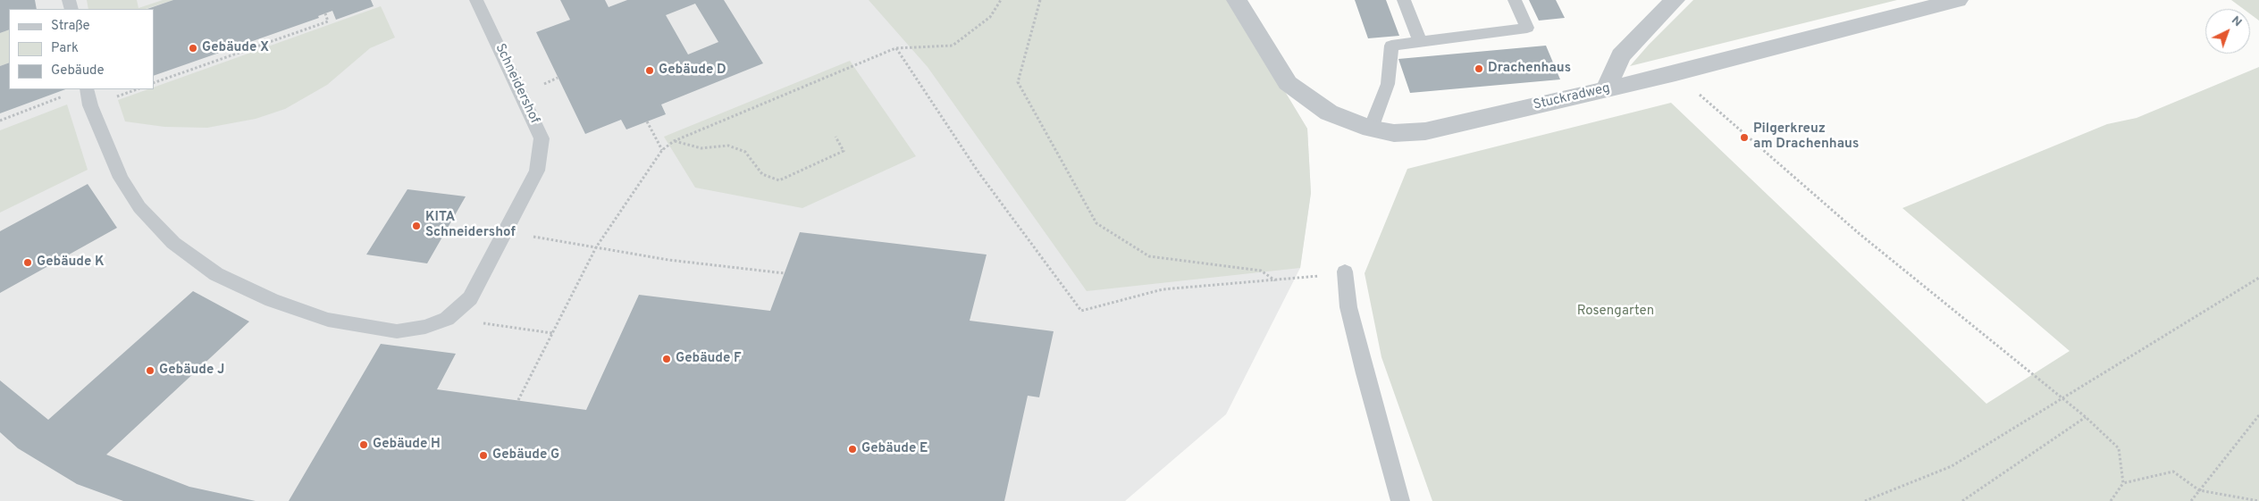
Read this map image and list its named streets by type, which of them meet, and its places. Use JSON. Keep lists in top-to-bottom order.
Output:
{
  "streets": {
    "street": ["Stuckradweg"],
    "lane": ["Schneidershof"]
  },
  "parks": ["Rosengarten"],
  "places": [
    "Gebäude X",
    "Drachenhaus",
    "Gebäude D",
    "Pilgerkreuz am Drachenhaus",
    "KITA Schneidershof",
    "Gebäude K",
    "Gebäude F",
    "Gebäude J",
    "Gebäude H",
    "Gebäude E",
    "Gebäude G"
  ],
  "legend": ["Straße", "Park", "Gebäude"],
  "north": "top right"
}
